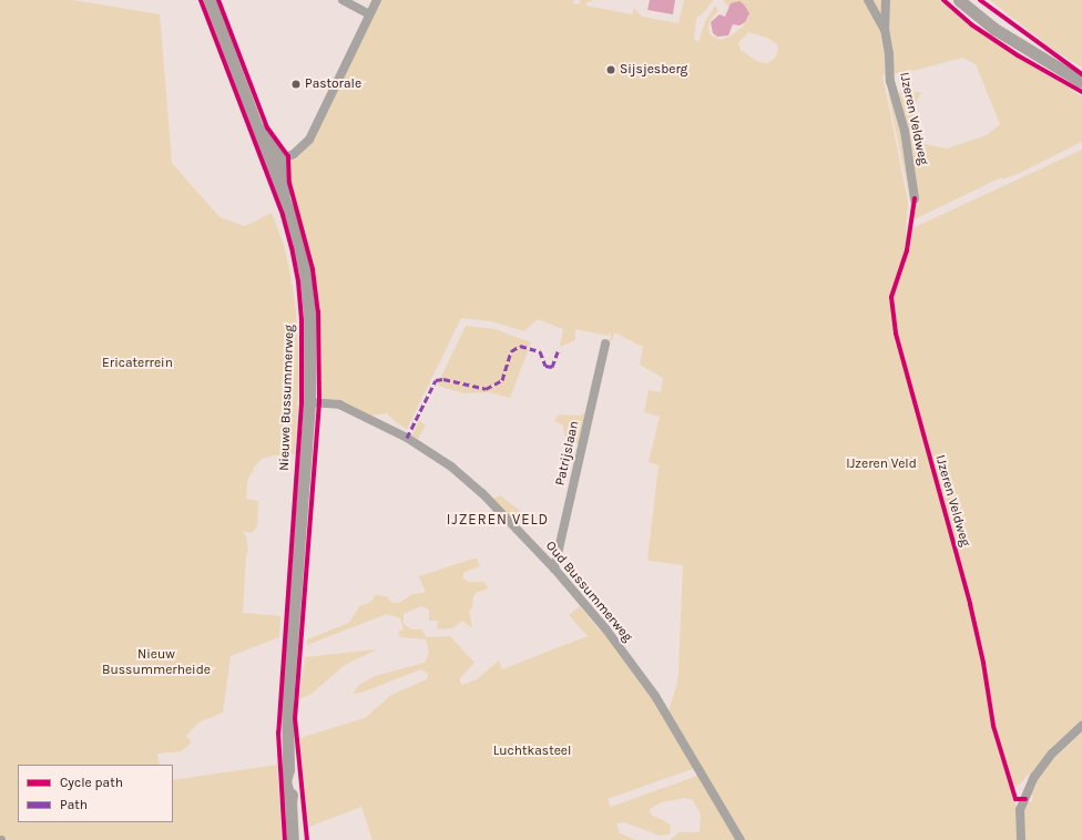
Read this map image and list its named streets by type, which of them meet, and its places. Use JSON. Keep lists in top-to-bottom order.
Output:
{
  "streets": {
    "main road": ["Nieuwe Bussummerweg"],
    "street": ["IJzeren Veldweg", "Patrijslaan", "Oud Bussummerweg"]
  },
  "crossings": [
    ["Nieuwe Bussummerweg", "Oud Bussummerweg"],
    ["Patrijslaan", "Oud Bussummerweg"]
  ],
  "districts": ["IJZEREN VELD"],
  "parks": [
    "Ericaterrein",
    "IJzeren Veld",
    "Nieuw Bussummerheide",
    "Luchtkasteel"
  ],
  "places": ["Sijsjesberg", "Pastorale"],
  "legend": ["Cycle path", "Path"]
}
